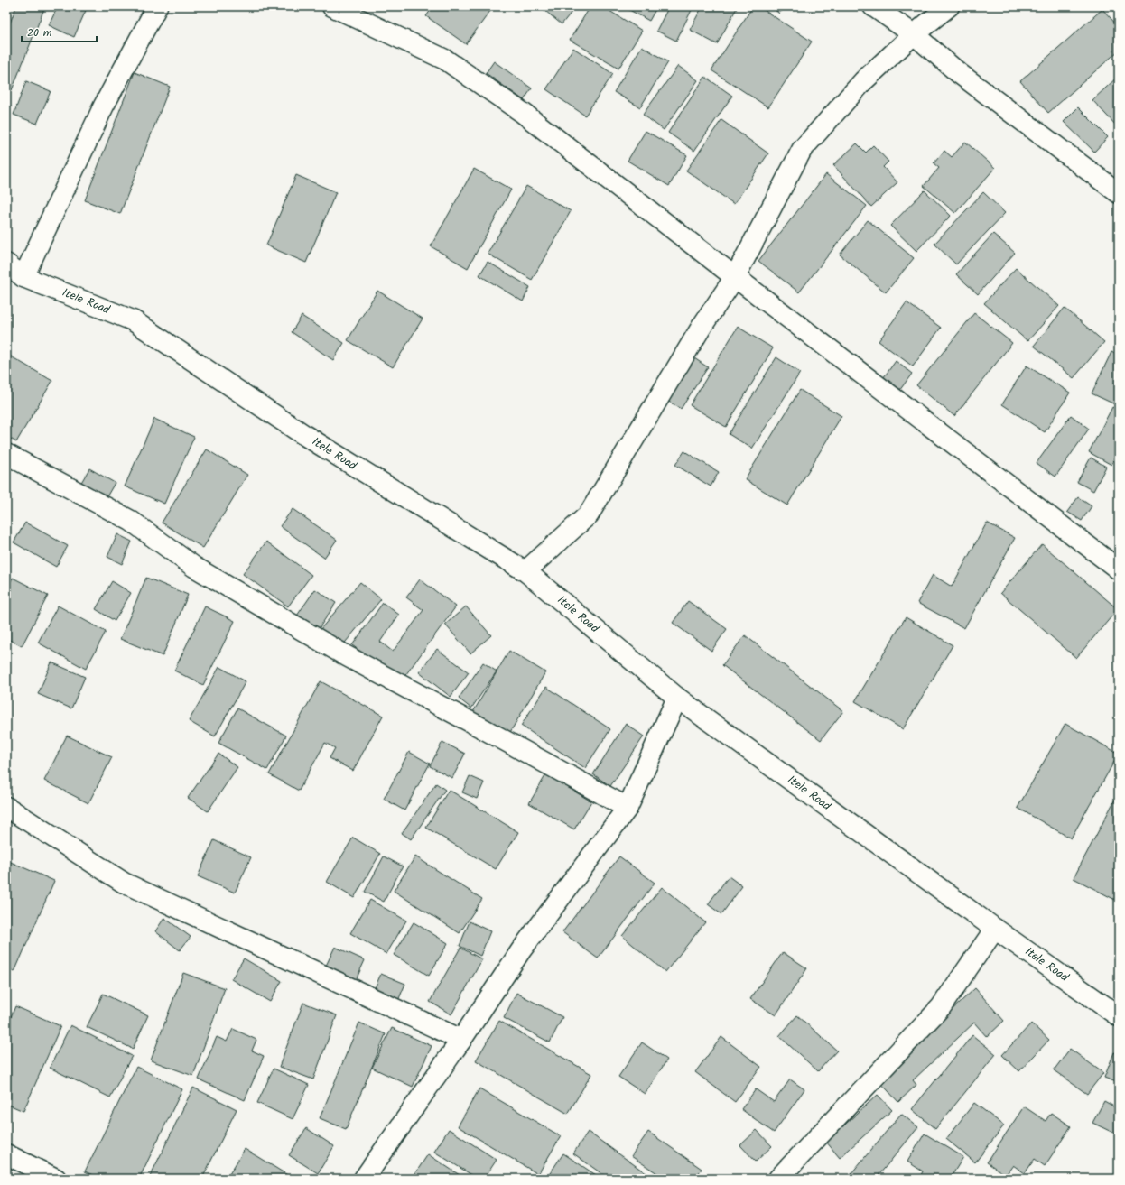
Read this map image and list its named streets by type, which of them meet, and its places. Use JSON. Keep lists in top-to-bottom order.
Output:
{
  "streets": {
    "street": ["Itele Road"]
  },
  "scale_bar": "20 m"
}
